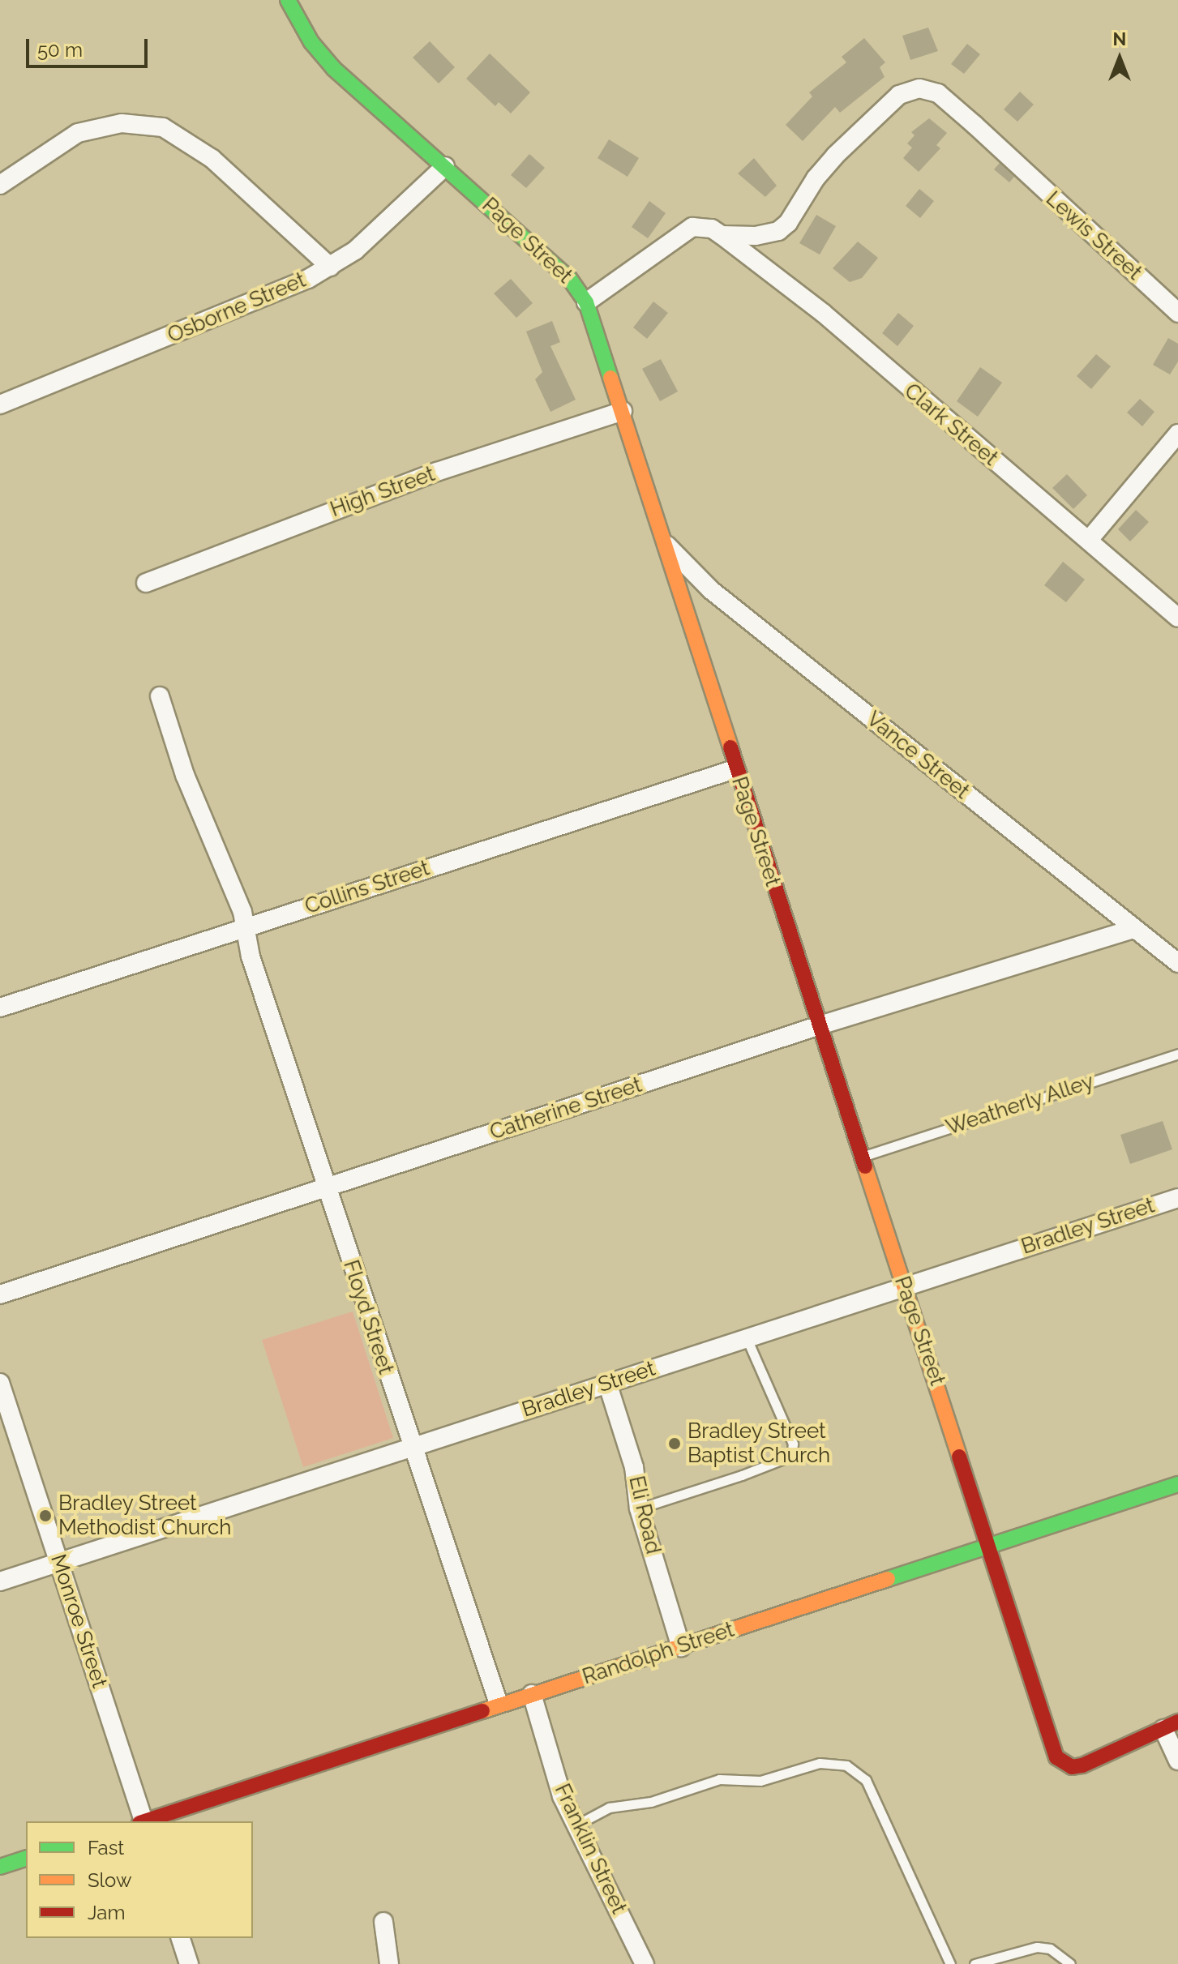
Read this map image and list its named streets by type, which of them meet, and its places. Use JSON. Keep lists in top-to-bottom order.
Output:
{
  "streets": {
    "street": [
      "Lewis Street",
      "Page Street",
      "Osborne Street",
      "Clark Street",
      "High Street",
      "Vance Street",
      "Collins Street",
      "Catherine Street",
      "Bradley Street",
      "Floyd Street",
      "Eli Road",
      "Monroe Street",
      "Randolph Street",
      "Franklin Street"
    ],
    "lane": ["Weatherly Alley"]
  },
  "crossings": [
    ["Lewis Street", "Page Street"],
    ["Lewis Street", "Clark Street"],
    ["Page Street", "Osborne Street"],
    ["Page Street", "High Street"],
    ["Page Street", "Vance Street"],
    ["Page Street", "Collins Street"],
    ["Page Street", "Weatherly Alley"],
    ["Page Street", "Catherine Street"],
    ["Page Street", "Bradley Street"],
    ["Page Street", "Randolph Street"],
    ["Vance Street", "Catherine Street"],
    ["Collins Street", "Floyd Street"],
    ["Catherine Street", "Floyd Street"],
    ["Bradley Street", "Floyd Street"],
    ["Bradley Street", "Eli Road"],
    ["Bradley Street", "Monroe Street"],
    ["Floyd Street", "Randolph Street"],
    ["Eli Road", "Randolph Street"],
    ["Randolph Street", "Franklin Street"]
  ],
  "places": ["Bradley Street Baptist Church", "Bradley Street Methodist Church"],
  "legend": ["Fast", "Slow", "Jam"],
  "scale_bar": "50 m",
  "north": "top"
}
